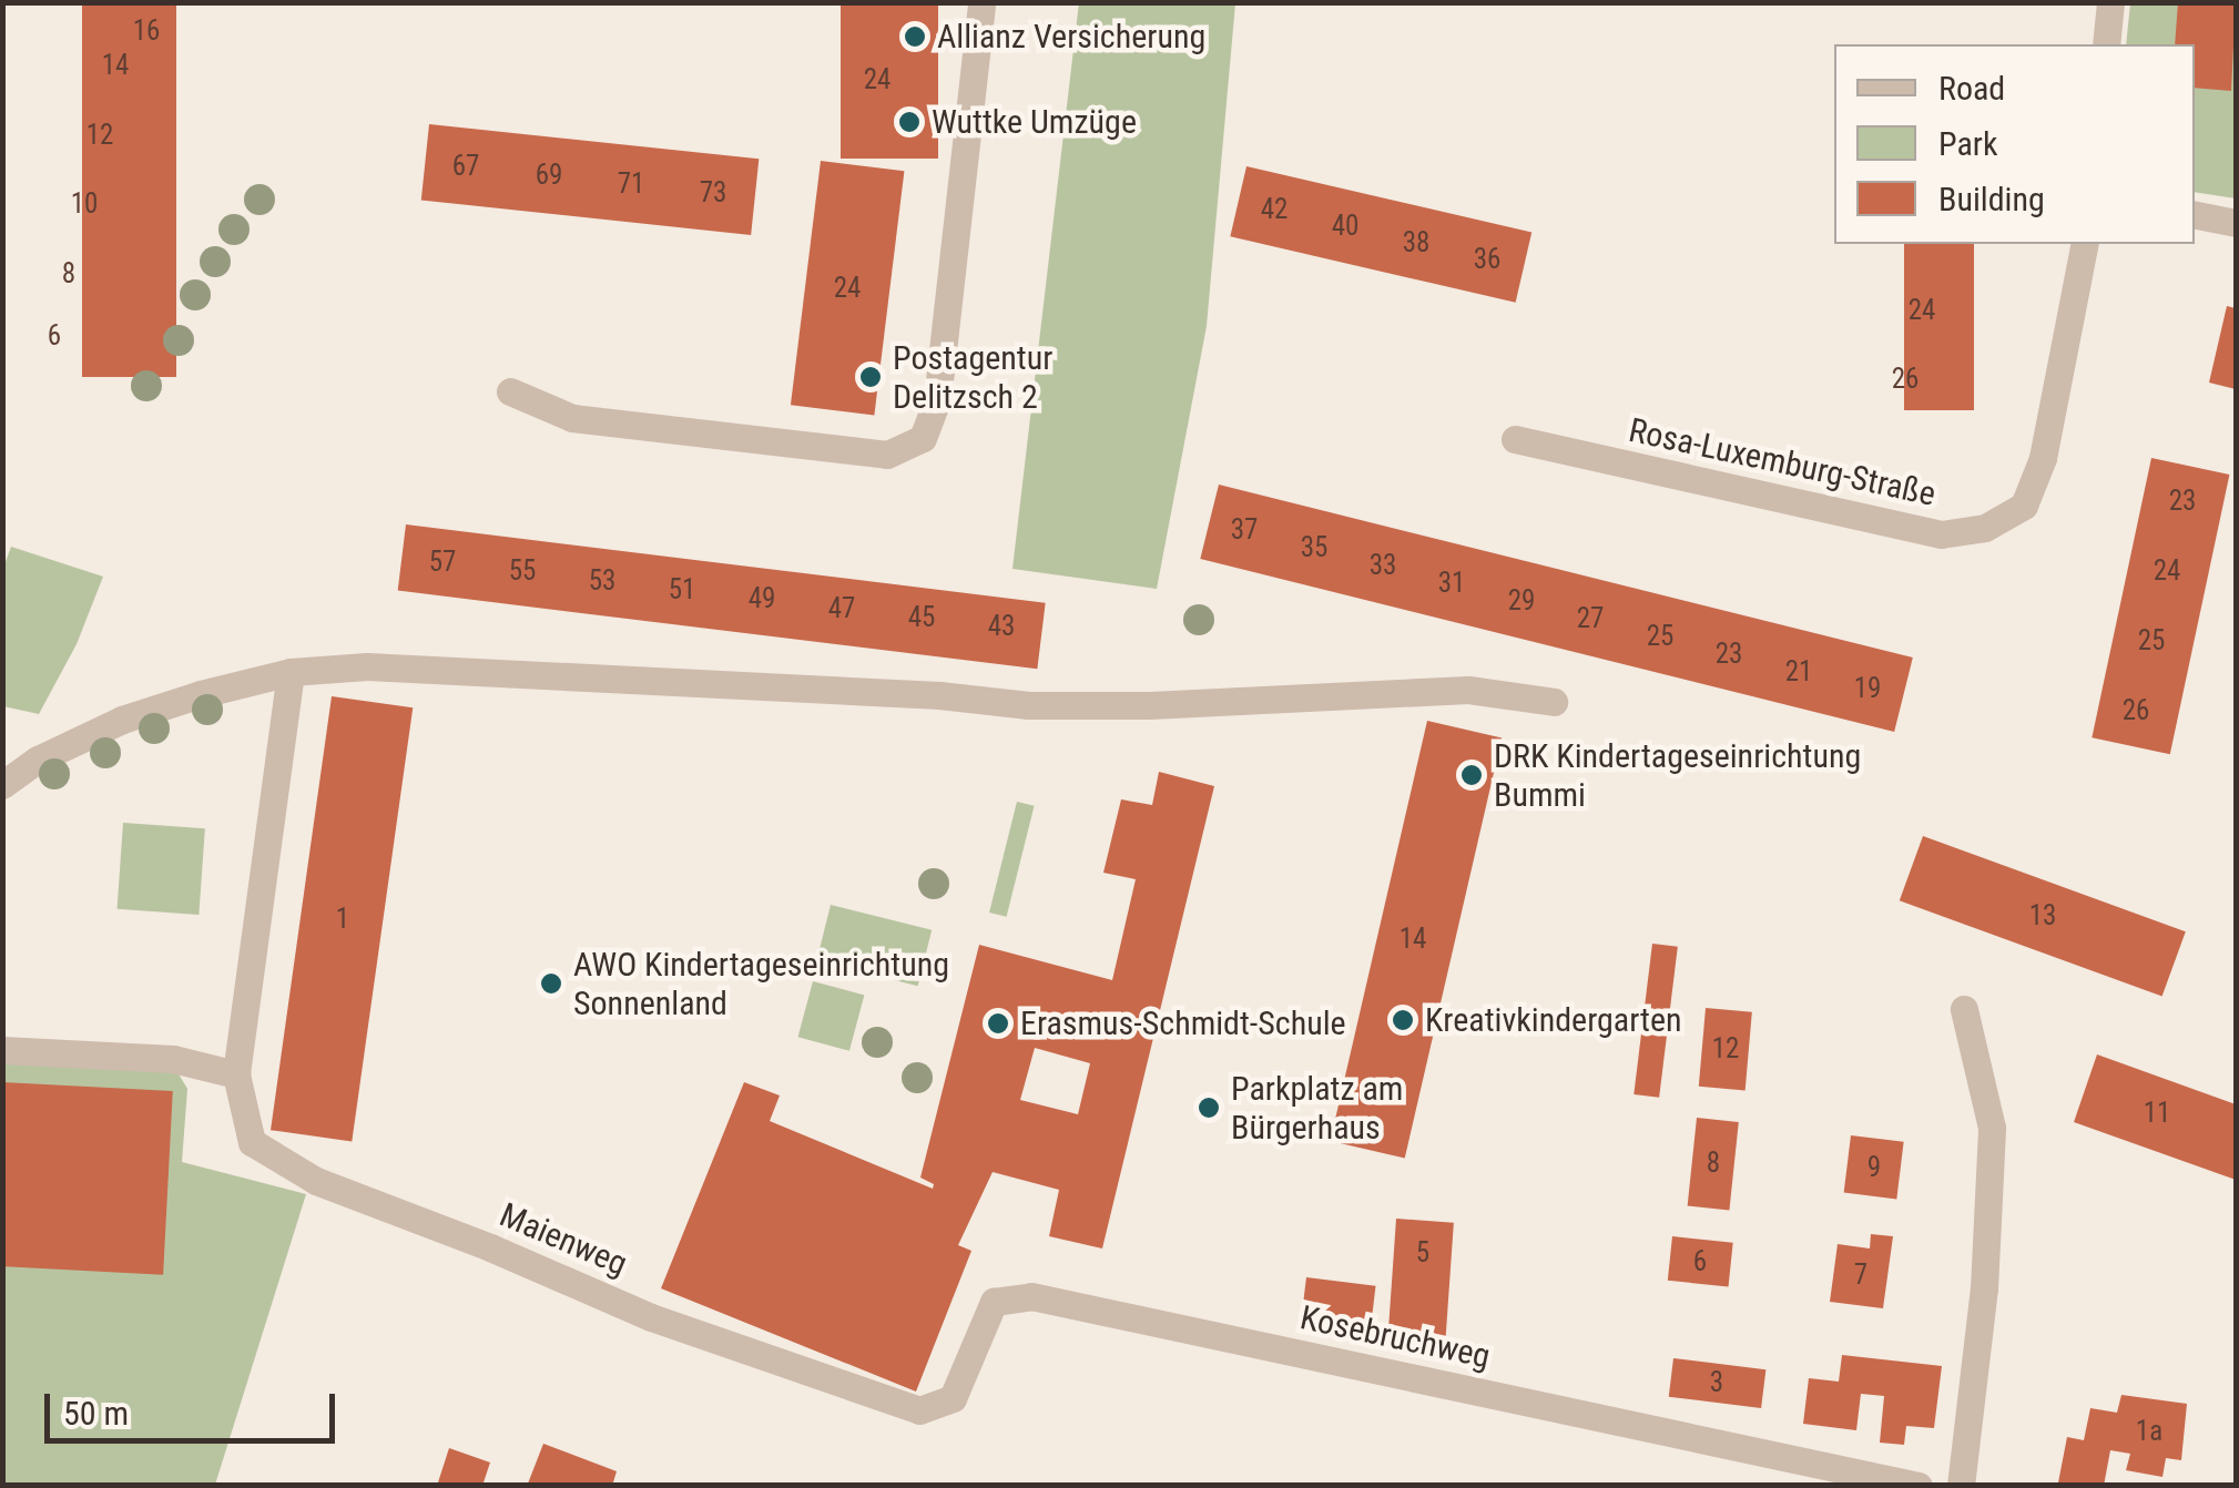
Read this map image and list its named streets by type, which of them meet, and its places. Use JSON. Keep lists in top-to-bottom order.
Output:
{
  "streets": {
    "street": ["Rosa-Luxemburg-Straße", "Maienweg", "Kosebruchweg"]
  },
  "crossings": [
    ["Maienweg", "Kosebruchweg"]
  ],
  "places": [
    "Allianz Versicherung",
    "Wuttke Umzüge",
    "Postagentur Delitzsch 2",
    "DRK Kindertageseinrichtung Bummi",
    "AWO Kindertageseinrichtung Sonnenland",
    "Kreativkindergarten",
    "Erasmus-Schmidt-Schule",
    "Parkplatz am Bürgerhaus"
  ],
  "house_numbers": [
    "16",
    "14",
    "24",
    "12",
    "67",
    "69",
    "71",
    "73",
    "10",
    "42",
    "40",
    "38",
    "36",
    "8",
    "24",
    "24",
    "6",
    "26",
    "23",
    "37",
    "35",
    "57",
    "33",
    "55",
    "24",
    "53",
    "31",
    "51",
    "49",
    "29",
    "47",
    "45",
    "27",
    "43",
    "25",
    "25",
    "23",
    "21",
    "19",
    "26",
    "13",
    "1",
    "14",
    "12",
    "11",
    "8",
    "9",
    "5",
    "6",
    "7",
    "3",
    "1a"
  ],
  "legend": ["Road", "Park", "Building"],
  "scale_bar": "50 m"
}
